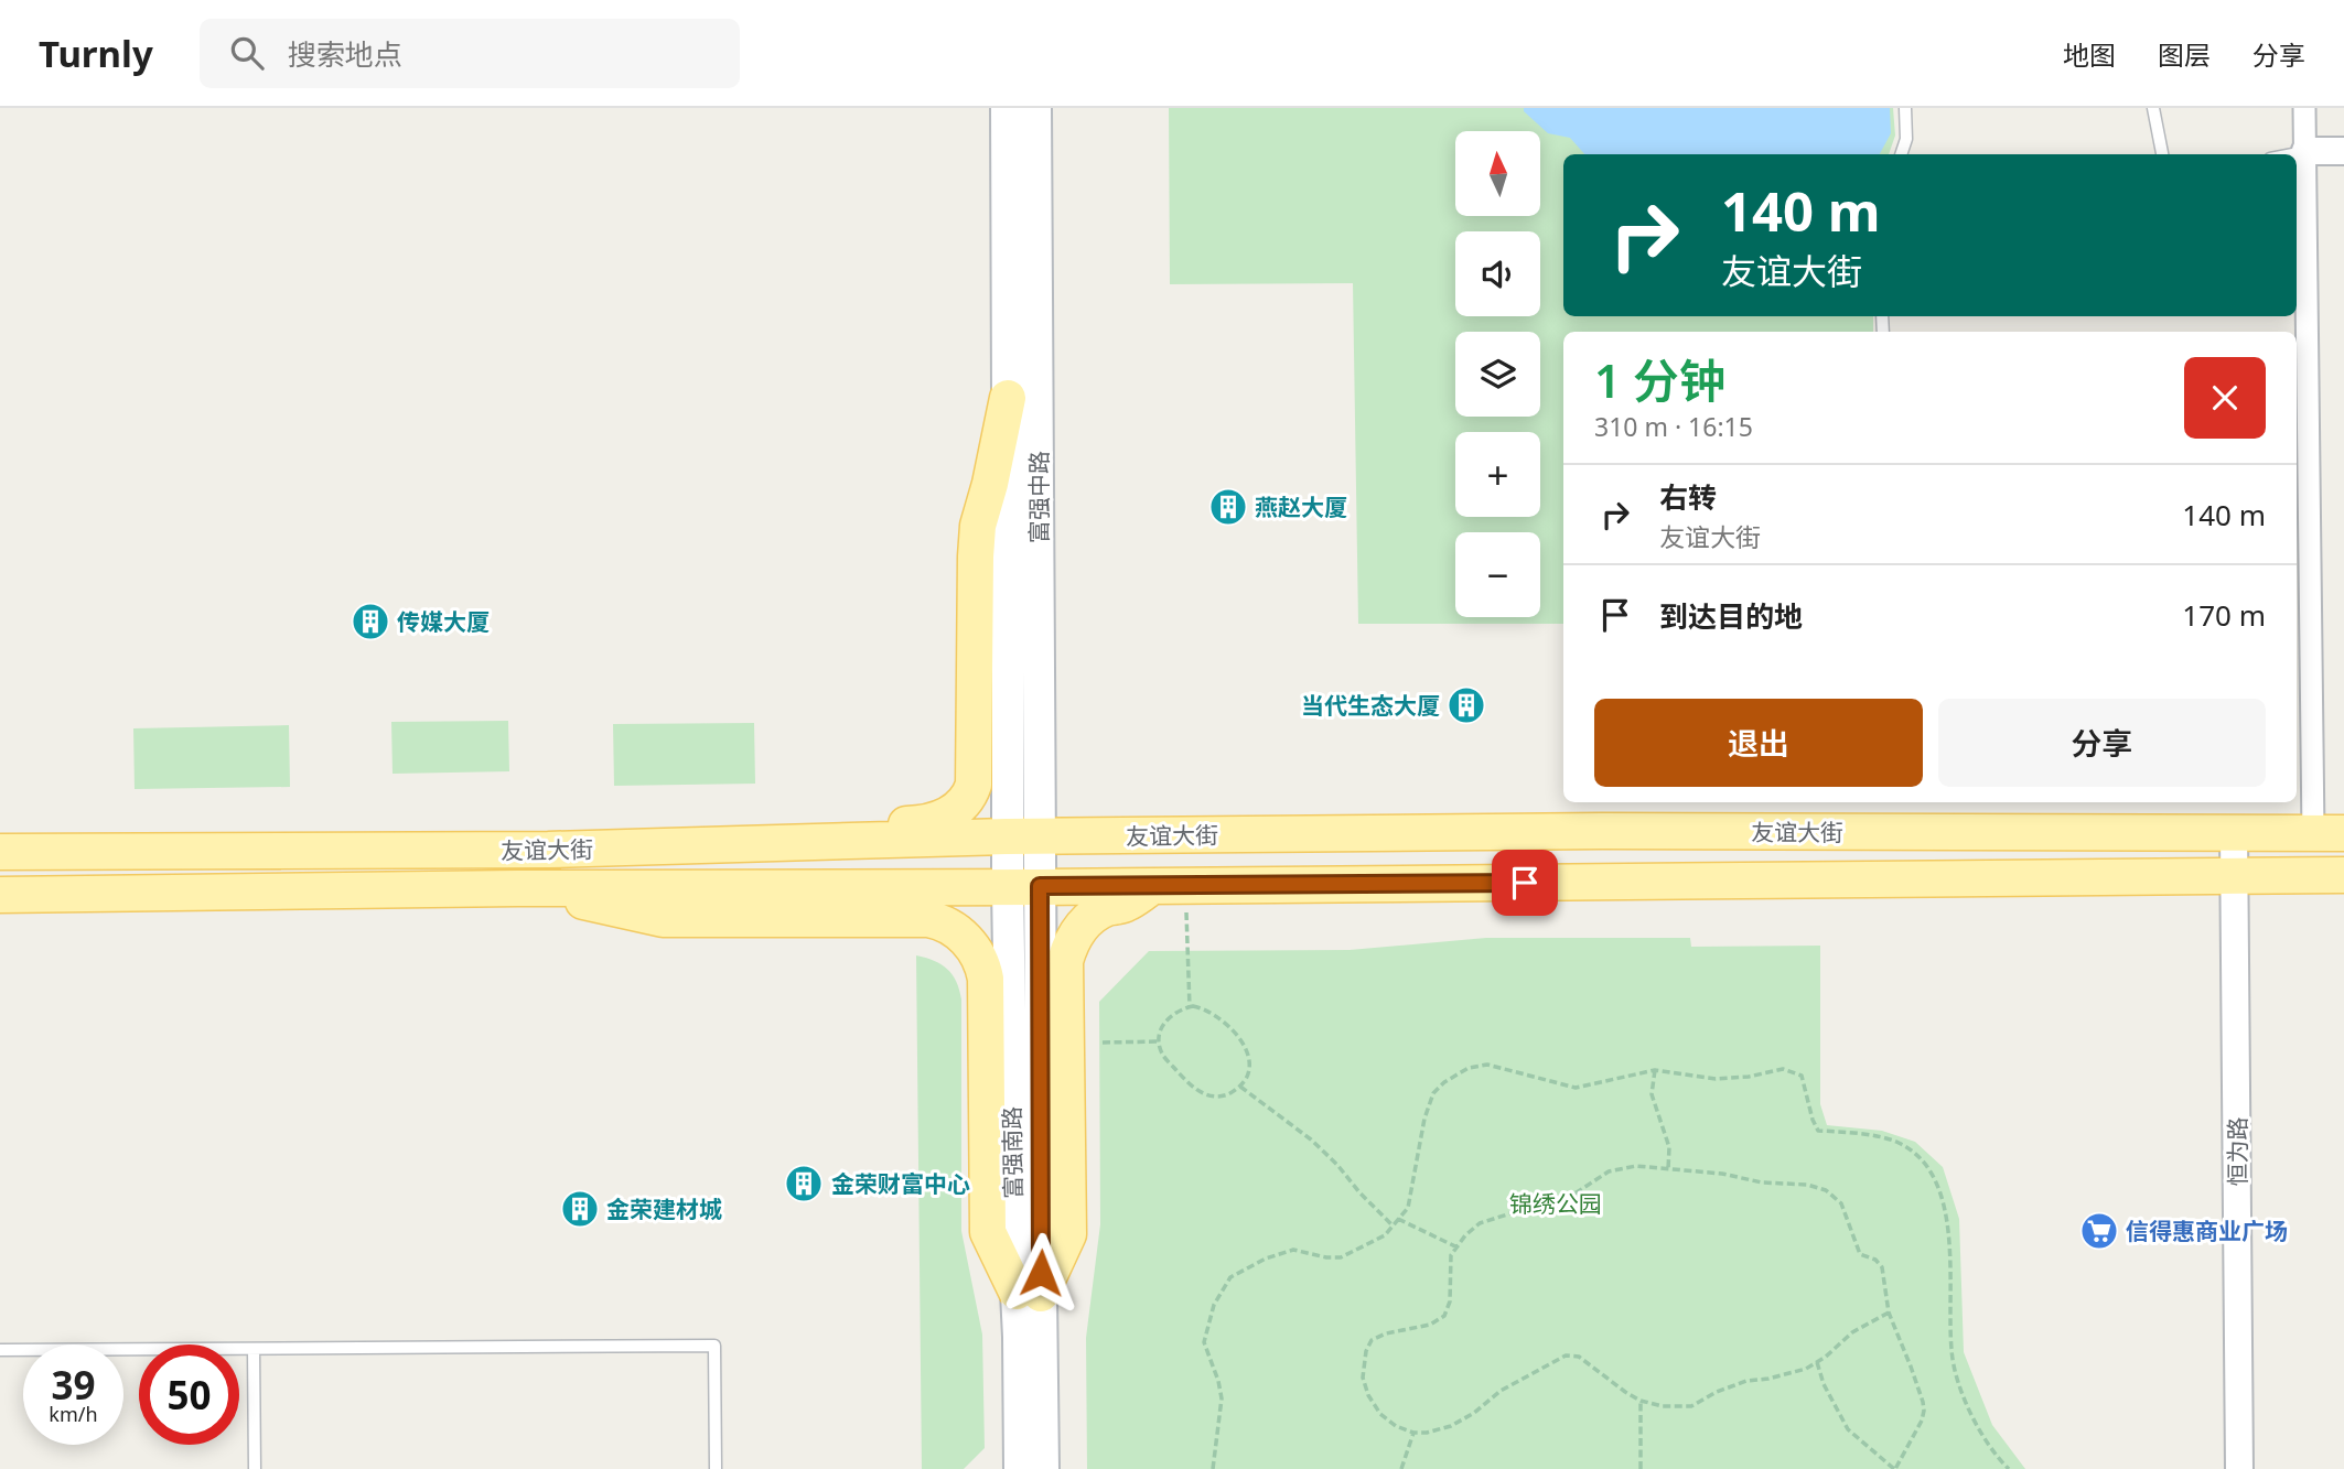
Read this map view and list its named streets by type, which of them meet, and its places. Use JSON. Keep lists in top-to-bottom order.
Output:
{
  "streets": {
    "main road": ["富强中路", "友谊大街", "富强南路"],
    "street": ["恒为路"]
  },
  "crossings": [
    ["富强中路", "友谊大街"],
    ["富强中路", "富强南路"],
    ["友谊大街", "恒为路"],
    ["友谊大街", "富强南路"]
  ],
  "parks": ["锦绣公园"],
  "places": {
    "building": [
      "燕赵大厦",
      "传媒大厦",
      "当代生态大厦",
      "金荣财富中心",
      "金荣建材城"
    ],
    "supermarket": ["信得惠商业广场"]
  },
  "north": "top",
  "page": {
    "header": "Turnly",
    "search": "搜索地点",
    "nav": ["地图", "图层", "分享"],
    "map_buttons": ["+", "−"],
    "turn": ["140 m", "友谊大街"],
    "heading": ["1 分钟", "310 m · 16:15"],
    "list": [
      {
        "name": "右转",
        "note": "友谊大街",
        "value": "140 m"
      },
      {
        "name": "到达目的地",
        "value": "170 m"
      }
    ],
    "buttons": ["退出", "分享"],
    "speed": "39 km/h",
    "limit": "50"
  }
}
